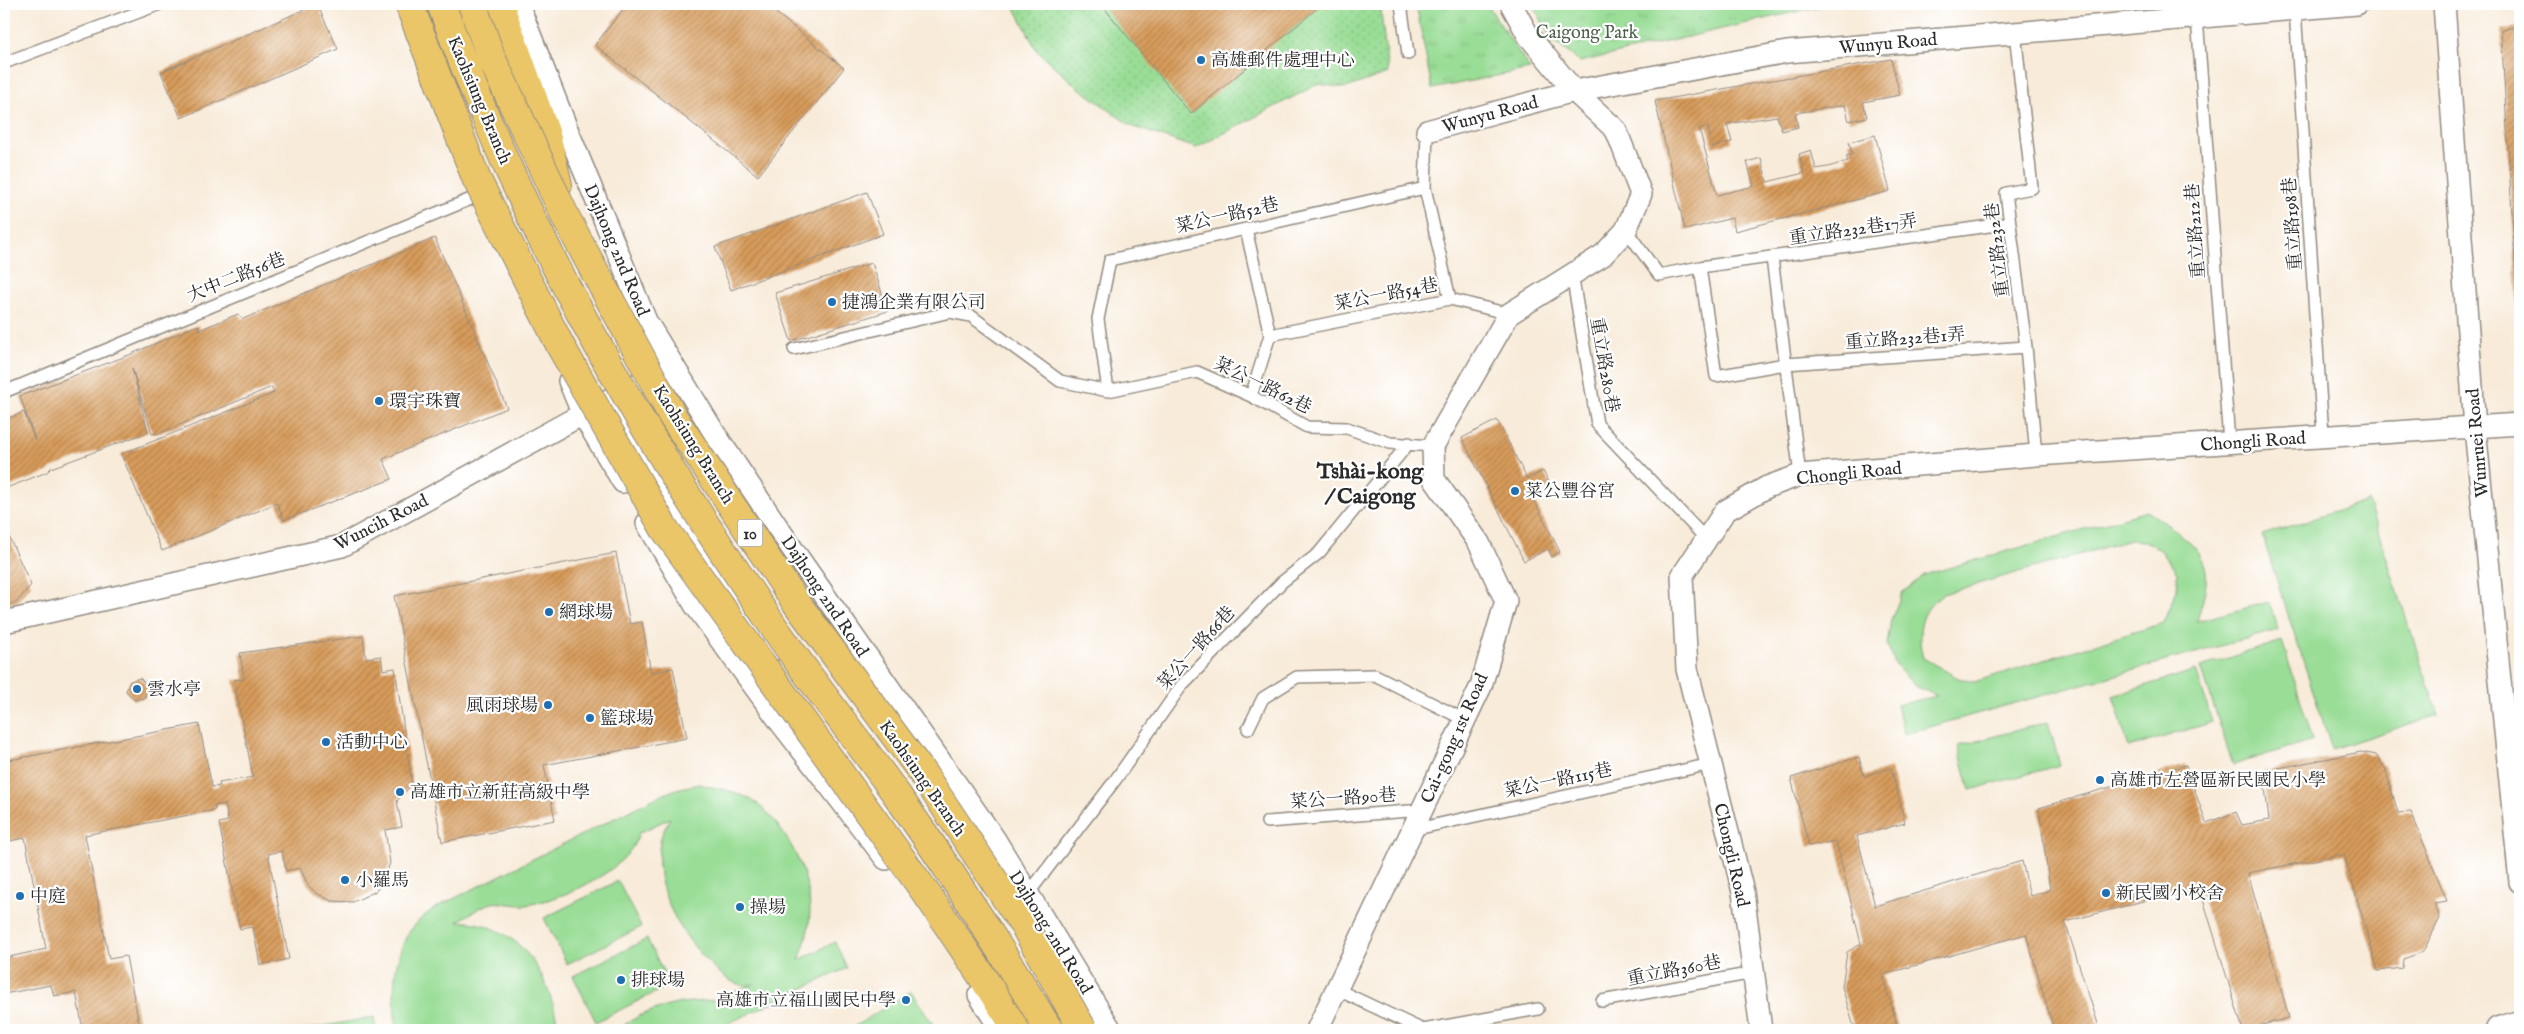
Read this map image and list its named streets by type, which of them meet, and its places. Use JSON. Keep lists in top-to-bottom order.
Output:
{
  "streets": {
    "highway": ["Kaohsiung Branch", "10"],
    "street": [
      "Wunyu Road",
      "Dajhong 2nd Road",
      "Chongli Road",
      "Wunruei Road",
      "Wuncih Road",
      "Cai-gong 1st Road"
    ],
    "lane": [
      "菜公一路52巷",
      "重立路198巷",
      "重立路232巷17弄",
      "重立路212巷",
      "重立路232巷",
      "大中二路56巷",
      "菜公一路54巷",
      "重立路232巷1弄",
      "重立路280巷",
      "菜公一路62巷",
      "菜公一路66巷",
      "菜公一路115巷",
      "菜公一路90巷",
      "重立路360巷"
    ]
  },
  "crossings": [
    ["Wunyu Road", "重立路198巷"],
    ["Wunyu Road", "重立路212巷"],
    ["Wunyu Road", "重立路232巷"],
    ["菜公一路52巷", "菜公一路62巷"],
    ["重立路198巷", "Chongli Road"],
    ["重立路232巷17弄", "重立路232巷"],
    ["重立路232巷17弄", "重立路232巷1弄"],
    ["重立路212巷", "Chongli Road"],
    ["Dajhong 2nd Road", "Wuncih Road"],
    ["Dajhong 2nd Road", "菜公一路66巷"],
    ["重立路232巷", "重立路232巷1弄"],
    ["重立路232巷", "Chongli Road"],
    ["重立路280巷", "Chongli Road"],
    ["菜公一路62巷", "菜公一路66巷"],
    ["菜公一路62巷", "Cai-gong 1st Road"],
    ["Chongli Road", "Wunruei Road"],
    ["Chongli Road", "菜公一路115巷"],
    ["Chongli Road", "重立路360巷"],
    ["Cai-gong 1st Road", "菜公一路115巷"],
    ["Cai-gong 1st Road", "菜公一路90巷"]
  ],
  "districts": ["Tshài-kong / Caigong"],
  "parks": ["Caigong Park"],
  "places": [
    "高雄郵件處理中心",
    "捷鴻企業有限公司",
    "環宇珠寶",
    "菜公豐谷宮",
    "網球場",
    "雲水亭",
    "風雨球場",
    "籃球場",
    "活動中心",
    "高雄市左營區新民國民小學",
    "高雄市立新莊高級中學",
    "小羅馬",
    "新民國小校舍",
    "中庭",
    "操場",
    "排球場",
    "高雄市立福山國民中學"
  ]
}
